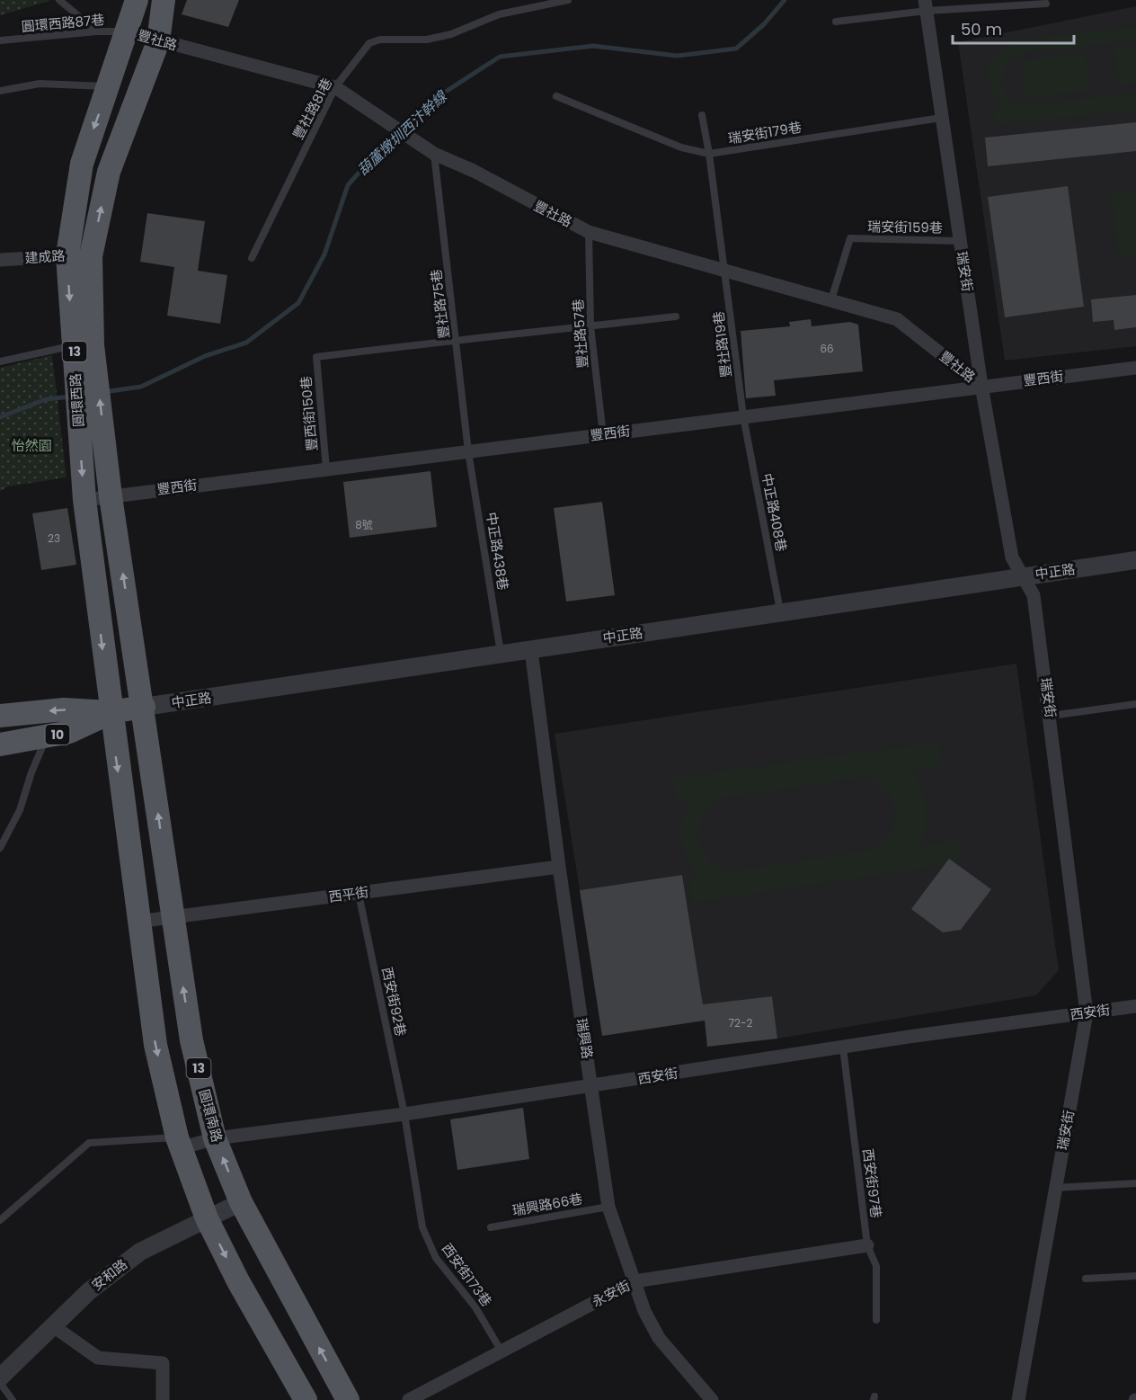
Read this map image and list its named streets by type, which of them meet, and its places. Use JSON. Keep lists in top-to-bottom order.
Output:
{
  "streets": {
    "main road": [
      "13",
      "圓環西路",
      "中正路",
      "10",
      "圓環南路"
    ],
    "street": [
      "豐社路",
      "建成路",
      "瑞安街",
      "豐西街",
      "西平街",
      "西安街",
      "瑞興路",
      "安和路",
      "永安街"
    ],
    "lane": [
      "圓環西路87巷",
      "豐社路81巷",
      "瑞安街179巷",
      "瑞安街159巷",
      "豐社路75巷",
      "豐社路57巷",
      "豐社路19巷",
      "豐西街150巷",
      "中正路408巷",
      "中正路438巷",
      "西安街92巷",
      "西安街97巷",
      "瑞興路66巷",
      "西安街173巷"
    ]
  },
  "crossings": [
    ["圓環西路87巷", "豐社路"],
    ["圓環西路87巷", "圓環西路"],
    ["豐社路", "豐社路81巷"],
    ["豐社路", "瑞安街159巷"],
    ["豐社路", "瑞安街"],
    ["豐社路", "豐社路75巷"],
    ["豐社路", "豐社路57巷"],
    ["豐社路", "豐社路19巷"],
    ["豐社路", "豐西街"],
    ["豐社路", "圓環西路"],
    ["瑞安街179巷", "瑞安街"],
    ["瑞安街159巷", "瑞安街"],
    ["建成路", "圓環西路"],
    ["瑞安街", "豐西街"],
    ["瑞安街", "中正路"],
    ["瑞安街", "西安街"],
    ["豐社路75巷", "豐西街"],
    ["豐社路75巷", "豐西街150巷"],
    ["豐社路75巷", "中正路438巷"],
    ["豐社路57巷", "豐西街"],
    ["豐社路19巷", "豐西街"],
    ["豐社路19巷", "中正路408巷"],
    ["13", "圓環西路"],
    ["13", "中正路"],
    ["13", "西平街"],
    ["13", "西安街"],
    ["13", "安和路"],
    ["豐西街", "圓環西路"],
    ["豐西街", "豐西街150巷"],
    ["豐西街", "中正路408巷"],
    ["豐西街", "中正路438巷"],
    ["圓環西路", "中正路"],
    ["圓環西路", "圓環南路"],
    ["中正路408巷", "中正路"],
    ["中正路438巷", "中正路"],
    ["中正路", "瑞興路"],
    ["中正路", "圓環南路"],
    ["西平街", "西安街92巷"],
    ["西平街", "瑞興路"],
    ["西平街", "圓環南路"],
    ["西安街92巷", "西安街"],
    ["西安街92巷", "西安街173巷"],
    ["西安街", "瑞興路"],
    ["西安街", "圓環南路"],
    ["西安街", "西安街97巷"],
    ["西安街", "西安街173巷"],
    ["瑞興路", "瑞興路66巷"],
    ["瑞興路", "永安街"],
    ["圓環南路", "安和路"],
    ["西安街97巷", "永安街"],
    ["西安街173巷", "永安街"]
  ],
  "water": ["葫蘆燉圳西汴幹線"],
  "parks": ["怡然園"],
  "house_numbers": [
    "66",
    "8號",
    "23",
    "72-2"
  ],
  "scale_bar": "50 m"
}
